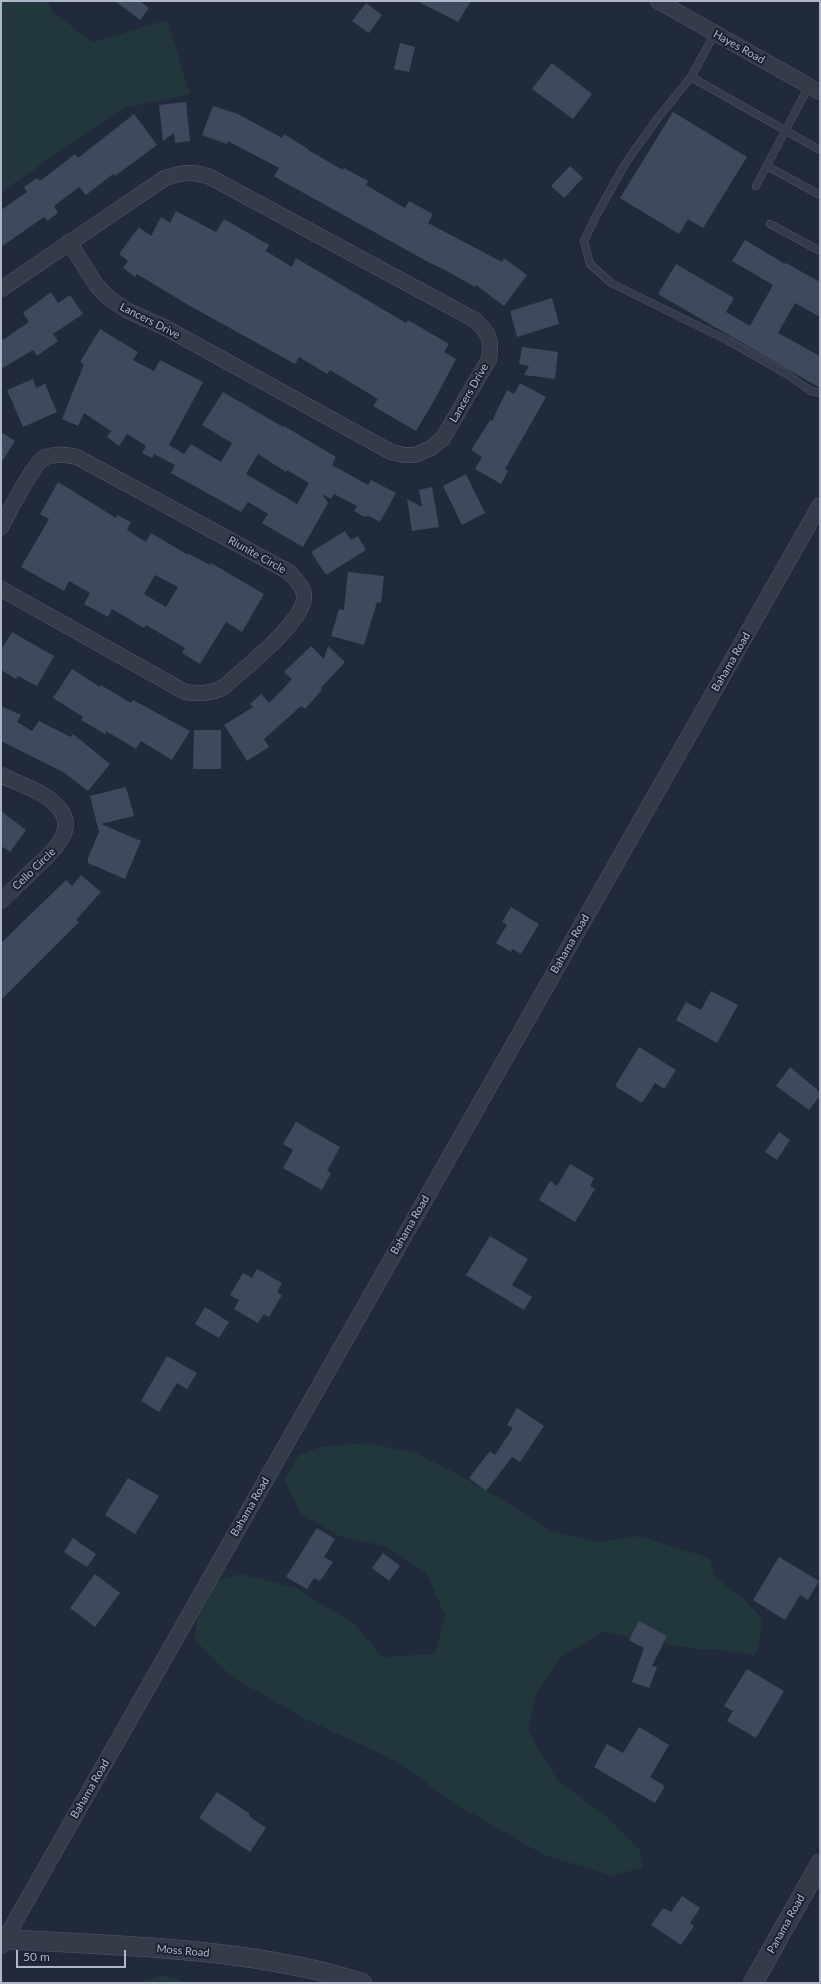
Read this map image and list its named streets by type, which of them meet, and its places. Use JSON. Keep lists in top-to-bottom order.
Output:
{
  "streets": {
    "street": [
      "Hayes Road",
      "Lancers Drive",
      "Riunite Circle",
      "Bahama Road",
      "Cello Circle",
      "Panama Road",
      "Moss Road"
    ]
  },
  "crossings": [
    ["Bahama Road", "Moss Road"]
  ],
  "scale_bar": "50 m"
}
